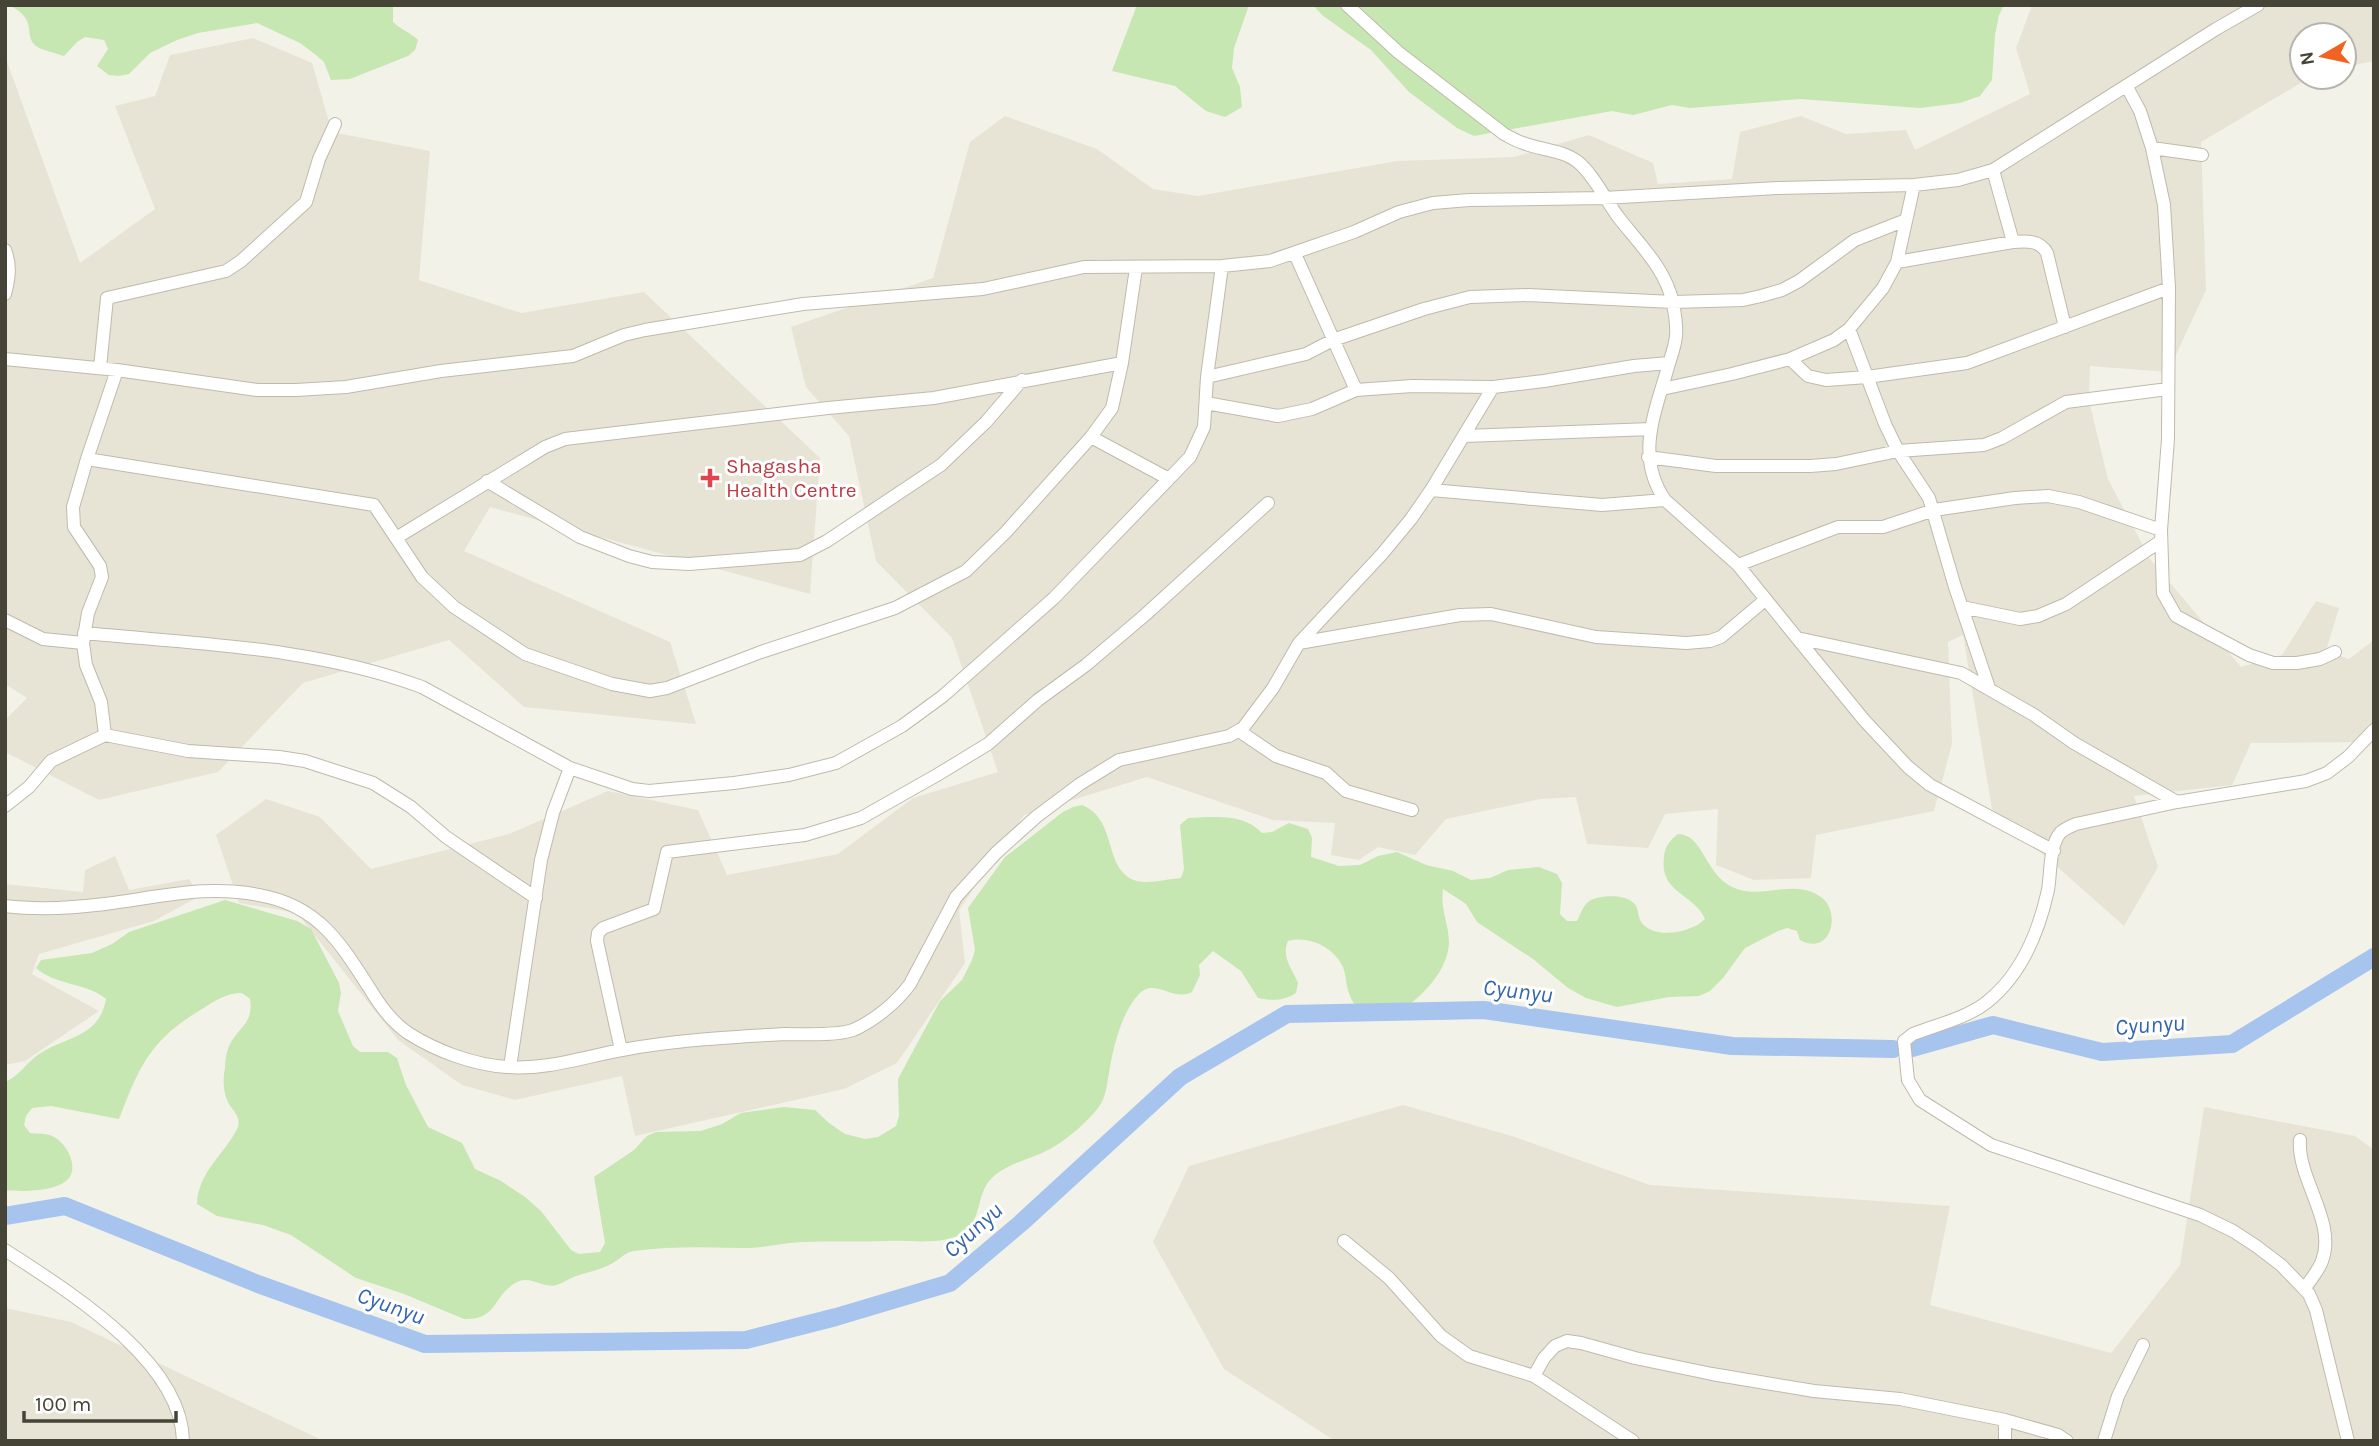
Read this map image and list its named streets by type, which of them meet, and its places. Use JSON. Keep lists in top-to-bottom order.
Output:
{
  "water": ["Cyunyu"],
  "places": {
    "health": ["Shagasha Health Centre"]
  },
  "scale_bar": "100 m",
  "north": "left"
}
